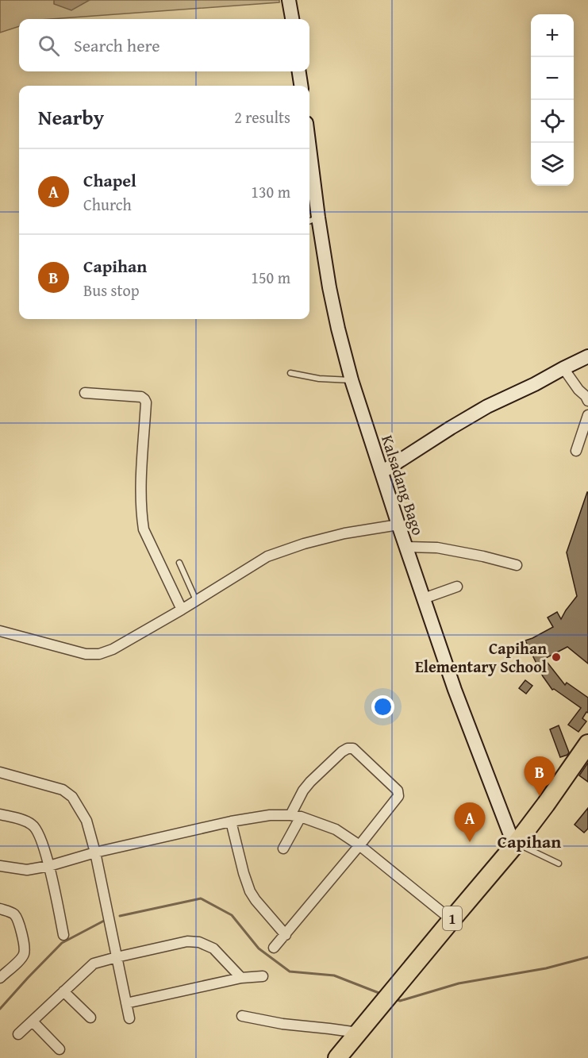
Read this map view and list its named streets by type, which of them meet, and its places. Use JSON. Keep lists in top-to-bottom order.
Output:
{
  "streets": {
    "highway": ["1"],
    "main road": ["Kalsadang Bago"]
  },
  "crossings": [
    ["Kalsadang Bago", "1"]
  ],
  "districts": ["Capihan"],
  "places": ["Capihan Elementary School"],
  "page": {
    "map_buttons": ["+", "−"],
    "search": "Search here",
    "heading": ["Nearby", "2 results"],
    "list": [
      {
        "mark": "A",
        "name": "Chapel",
        "note": "Church",
        "value": "130 m"
      },
      {
        "mark": "B",
        "name": "Capihan",
        "note": "Bus stop",
        "value": "150 m"
      }
    ],
    "pins": ["B", "A"]
  }
}
